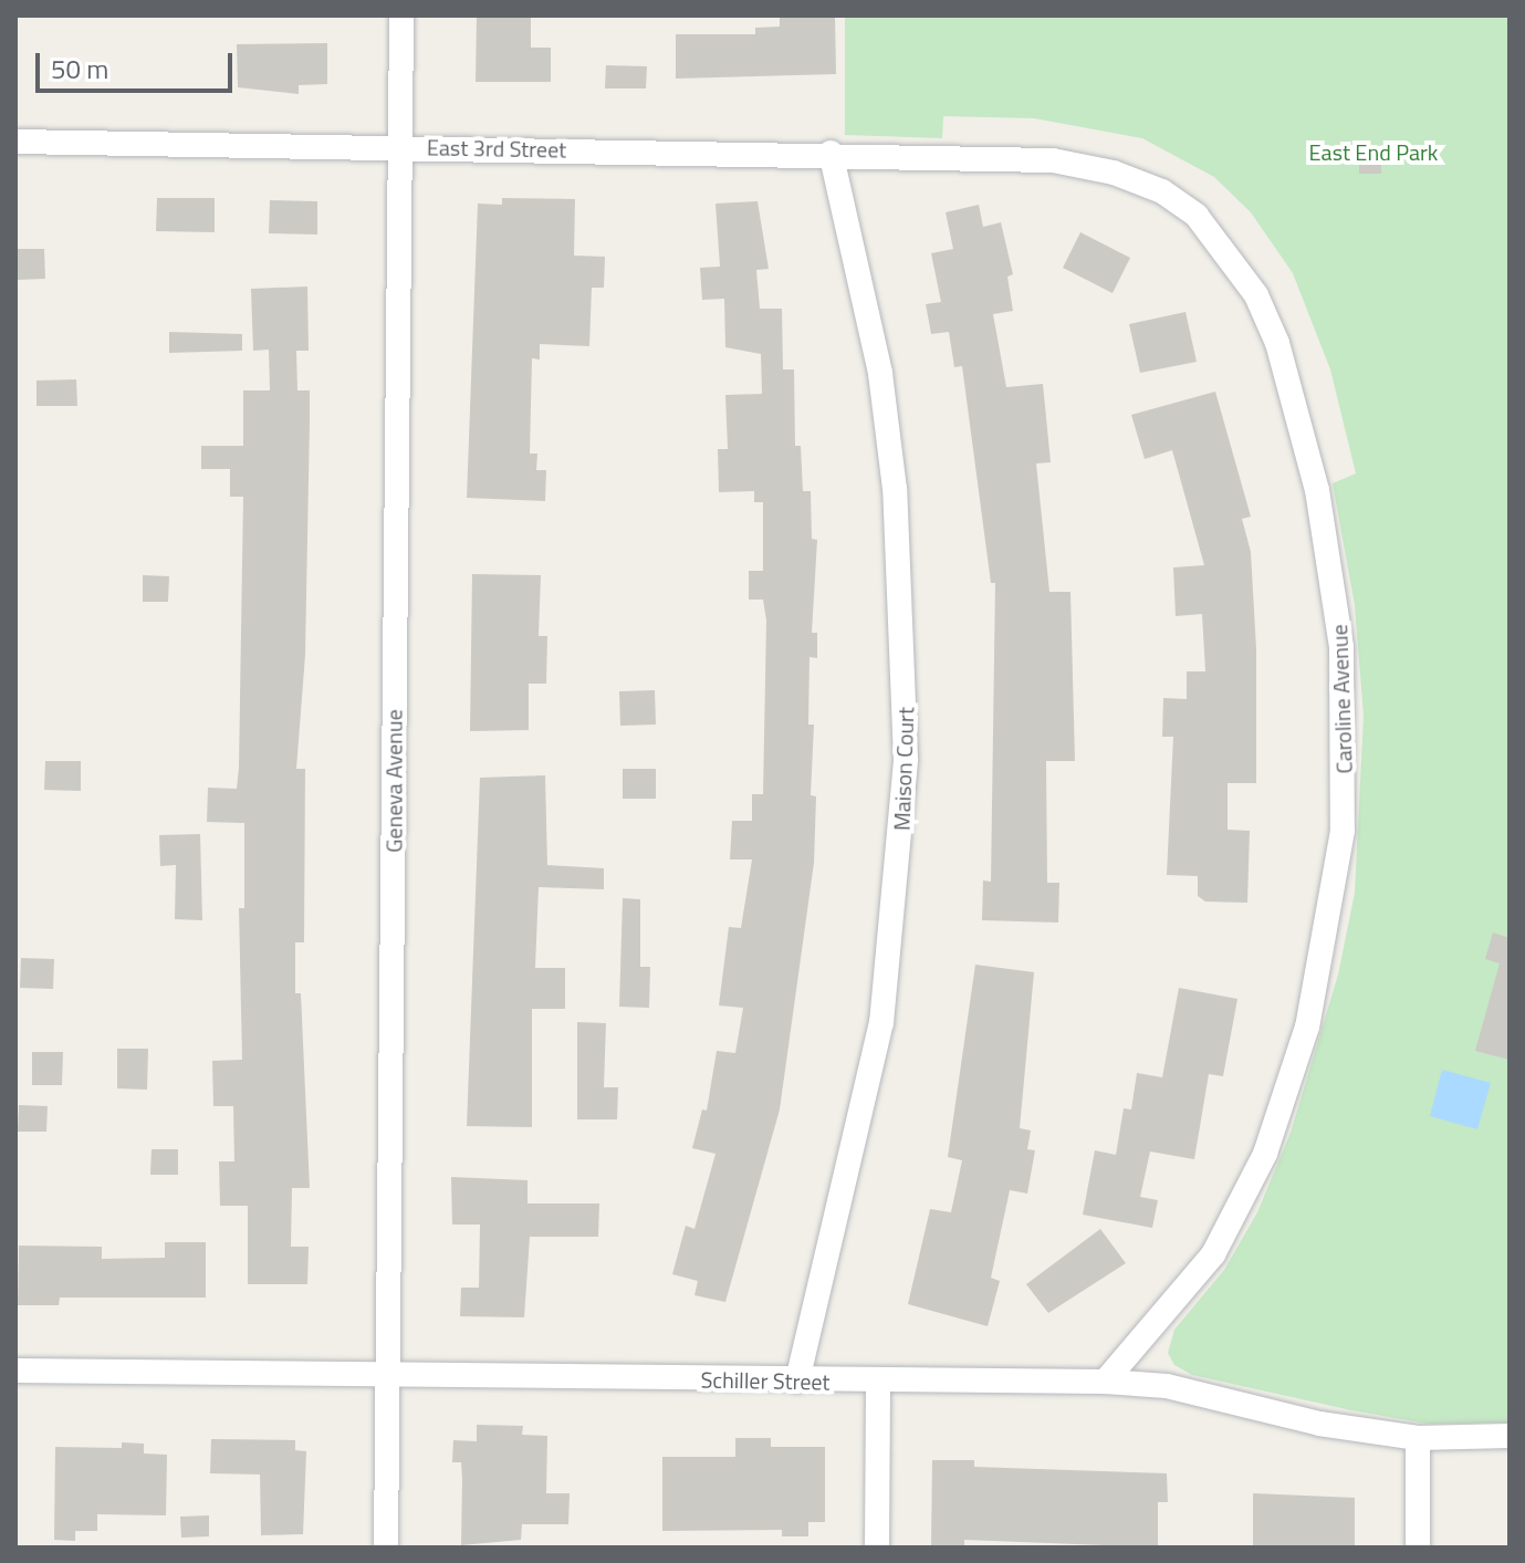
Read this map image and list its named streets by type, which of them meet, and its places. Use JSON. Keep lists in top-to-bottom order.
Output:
{
  "streets": {
    "street": [
      "East 3rd Street",
      "Caroline Avenue",
      "Maison Court",
      "Geneva Avenue",
      "Schiller Street"
    ]
  },
  "crossings": [
    ["East 3rd Street", "Caroline Avenue"],
    ["East 3rd Street", "Maison Court"],
    ["East 3rd Street", "Geneva Avenue"],
    ["Caroline Avenue", "Schiller Street"],
    ["Maison Court", "Schiller Street"],
    ["Geneva Avenue", "Schiller Street"]
  ],
  "parks": ["East End Park"],
  "scale_bar": "50 m"
}
